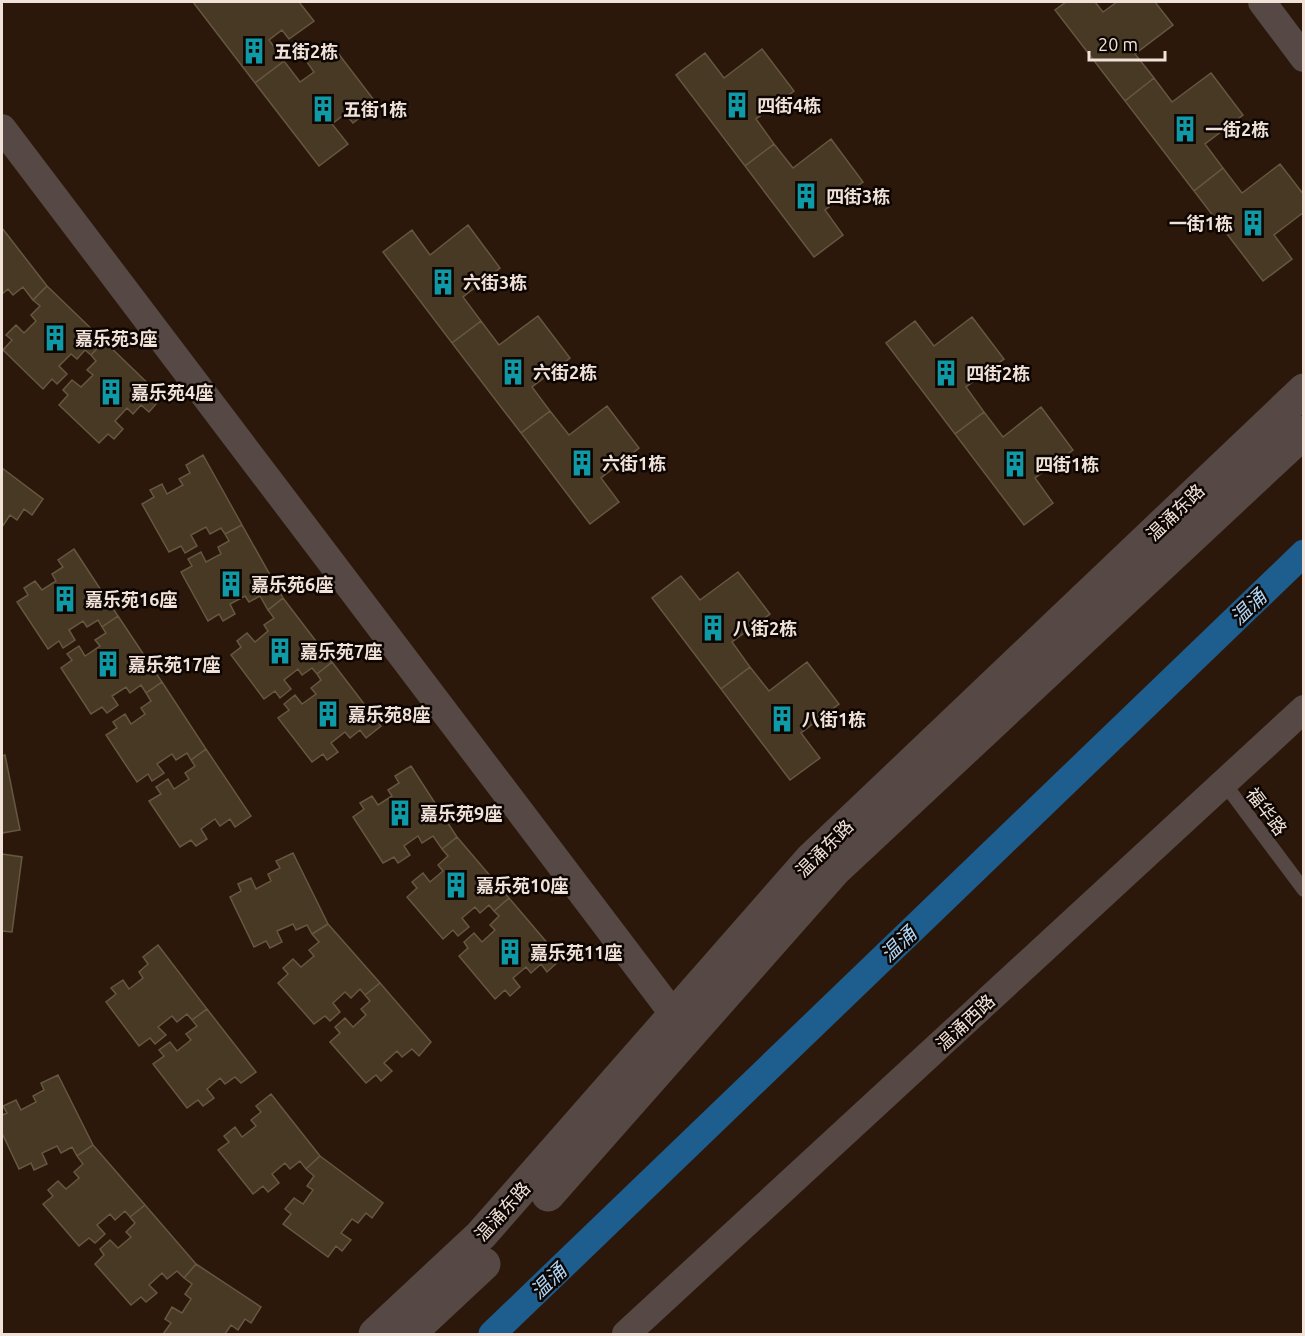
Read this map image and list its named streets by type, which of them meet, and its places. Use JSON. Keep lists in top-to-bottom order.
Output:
{
  "streets": {
    "street": ["温涌东路", "温涌西路"],
    "lane": ["福华路"]
  },
  "crossings": [
    ["福华路", "温涌西路"]
  ],
  "water": ["温涌"],
  "places": {
    "building": [
      "五街2栋",
      "四街4栋",
      "五街1栋",
      "一街2栋",
      "四街3栋",
      "一街1栋",
      "六街3栋",
      "嘉乐苑3座",
      "六街2栋",
      "四街2栋",
      "嘉乐苑4座",
      "六街1栋",
      "四街1栋",
      "嘉乐苑6座",
      "嘉乐苑16座",
      "八街2栋",
      "嘉乐苑7座",
      "嘉乐苑17座",
      "嘉乐苑8座",
      "八街1栋",
      "嘉乐苑9座",
      "嘉乐苑10座",
      "嘉乐苑11座"
    ]
  },
  "scale_bar": "20 m"
}
